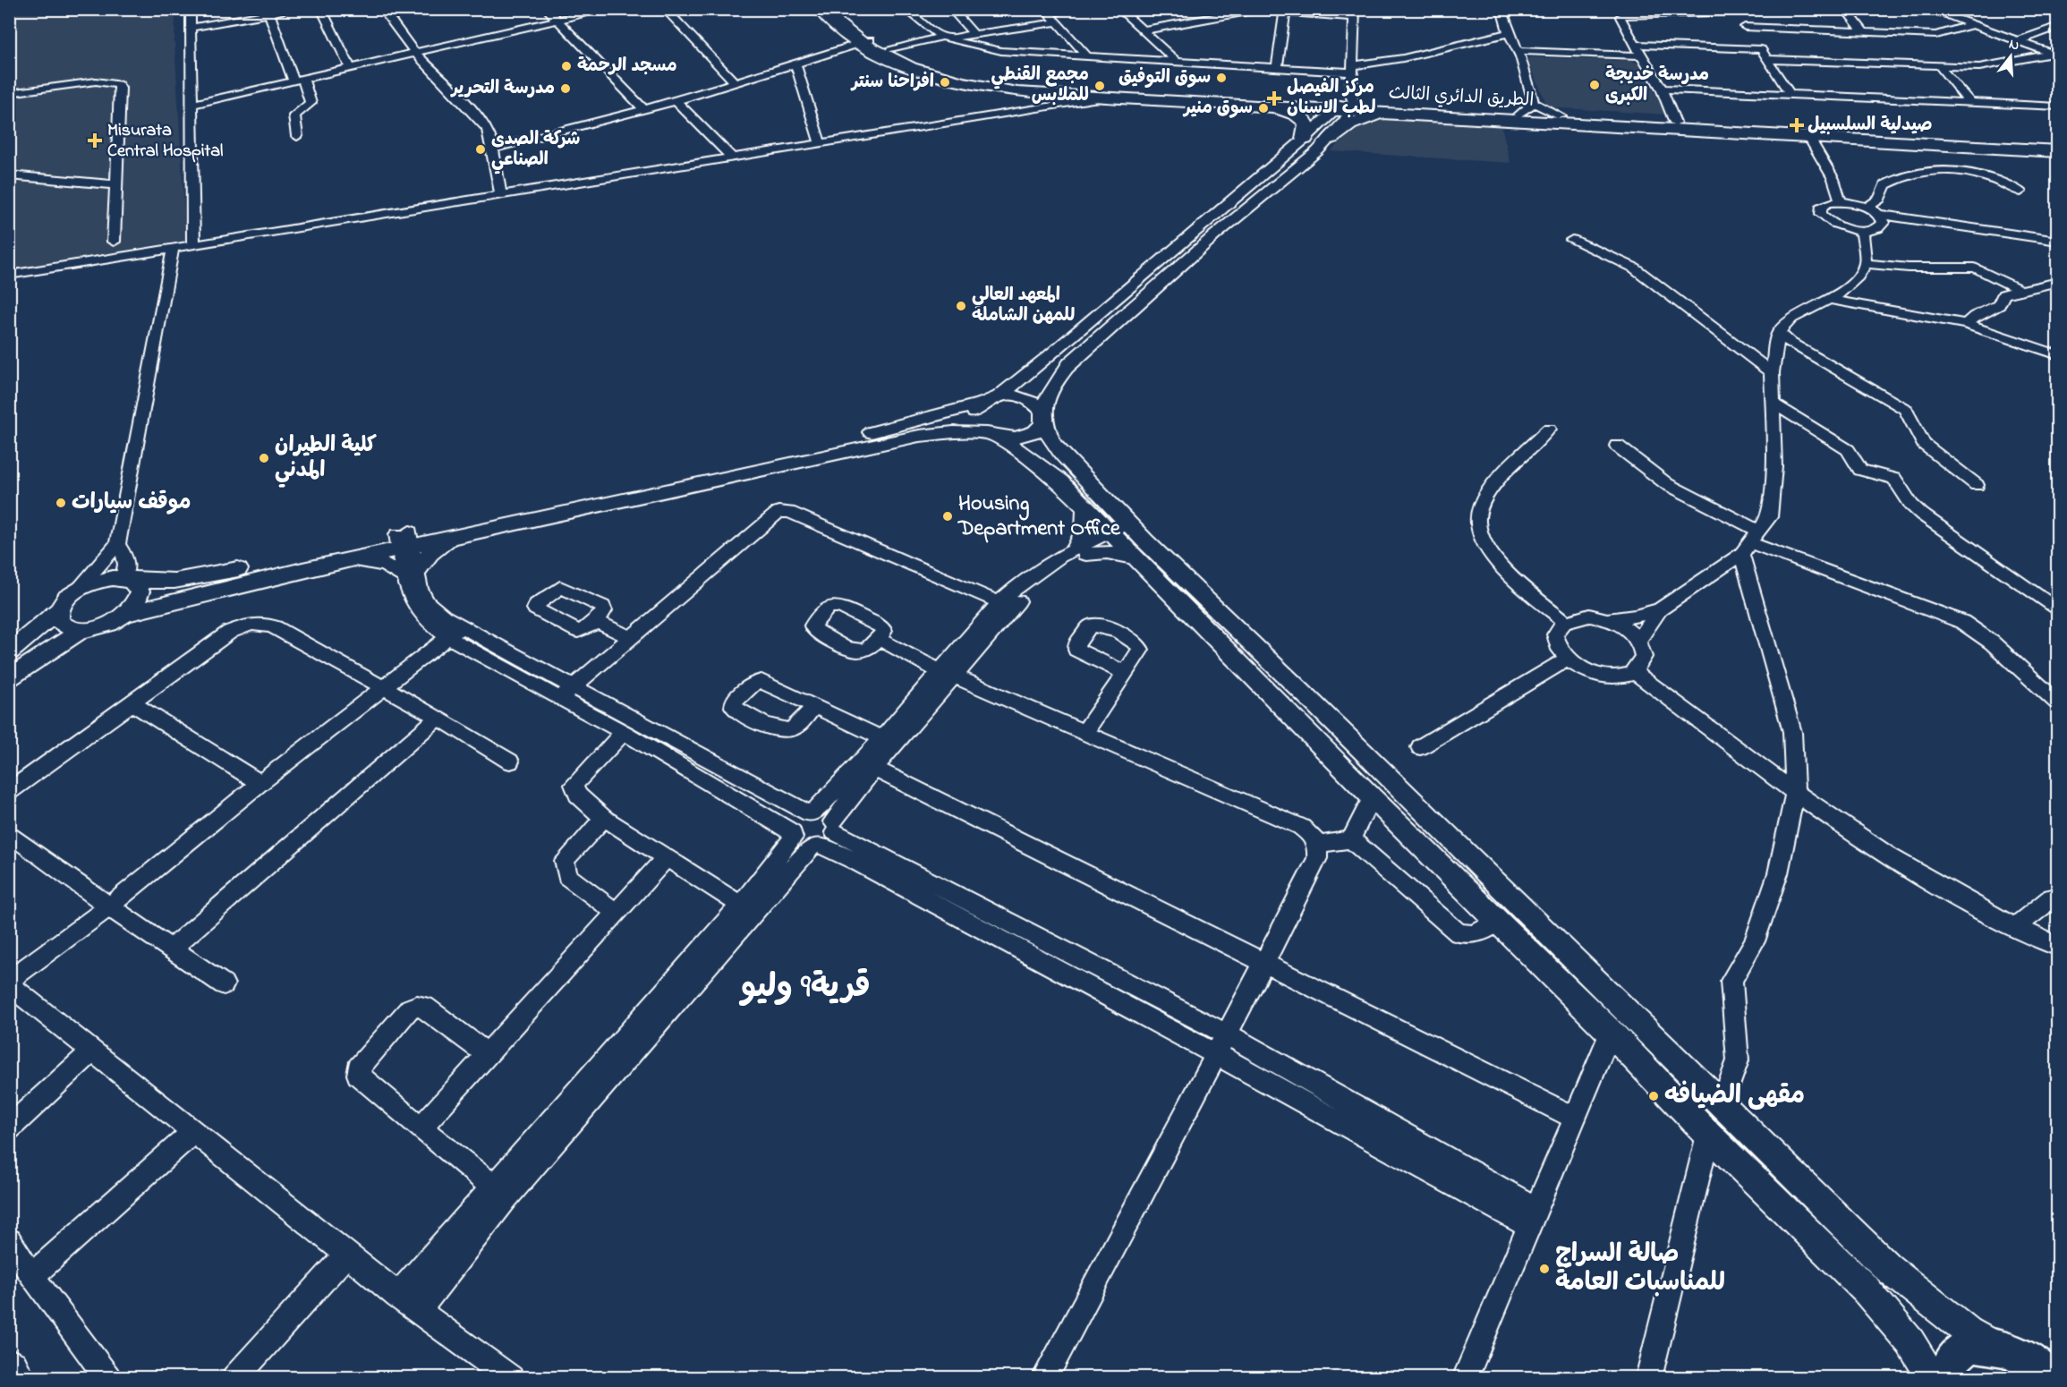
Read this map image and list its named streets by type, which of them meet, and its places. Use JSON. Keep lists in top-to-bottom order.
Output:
{
  "streets": {
    "main road": ["الطريق الدائري الثالث"]
  },
  "districts": ["قرية9 وليو"],
  "places": {
    "other": [
      "مسجد الرحمة",
      "سوق التوفيق",
      "افراحنا سنتر",
      "مدرسة خديجة الكبرى",
      "مجمع القنطي للملابس",
      "مدرسة التحرير",
      "سوق منير",
      "شركة الصدى الصناعي",
      "المعهد العالي للمهن الشامله",
      "كلية الطيران المدني",
      "موقف سيارات",
      "Housing Department Office",
      "مقهى الضيافه",
      "صالة السراج للمناسبات العامة"
    ],
    "health": ["مركز الفيصل لطب الاسنان", "صيدلية السلسبيل", "Misurata Central Hospital"]
  },
  "north": "top"
}
